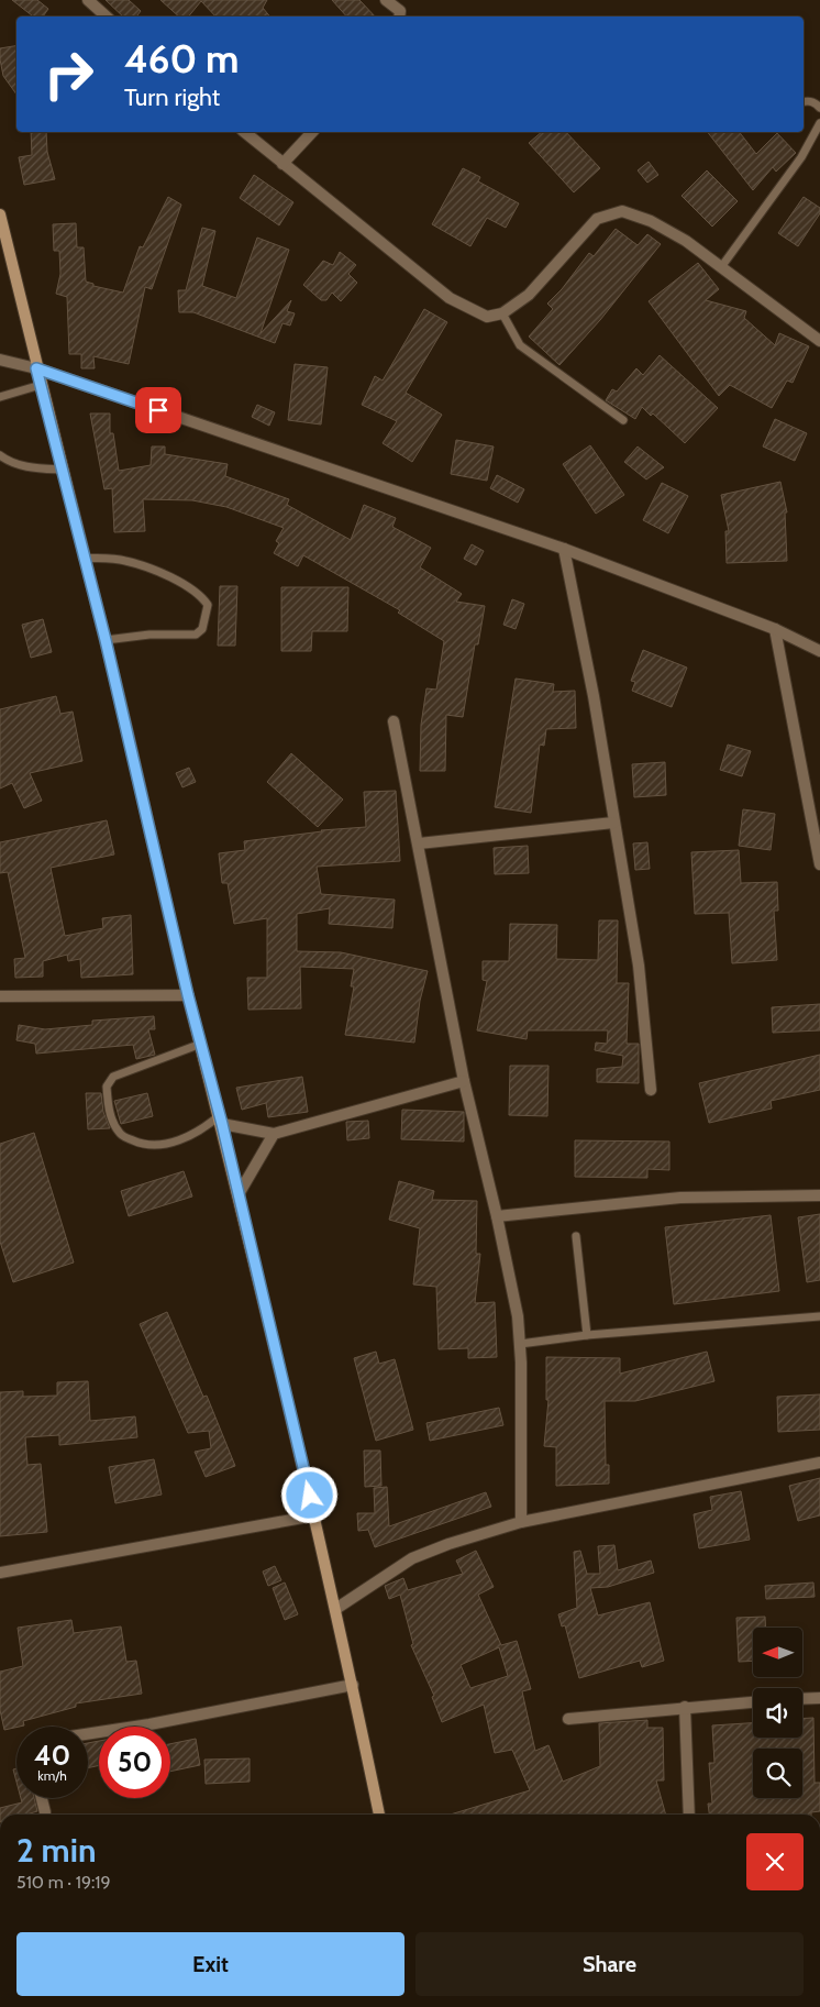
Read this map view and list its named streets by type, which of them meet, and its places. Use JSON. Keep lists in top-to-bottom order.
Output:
{
  "north": "left",
  "page": {
    "turn": ["460 m", "Turn right"],
    "speed": "40 km/h",
    "limit": "50",
    "heading": ["2 min", "510 m · 19:19"],
    "buttons": ["Exit", "Share"]
  }
}
